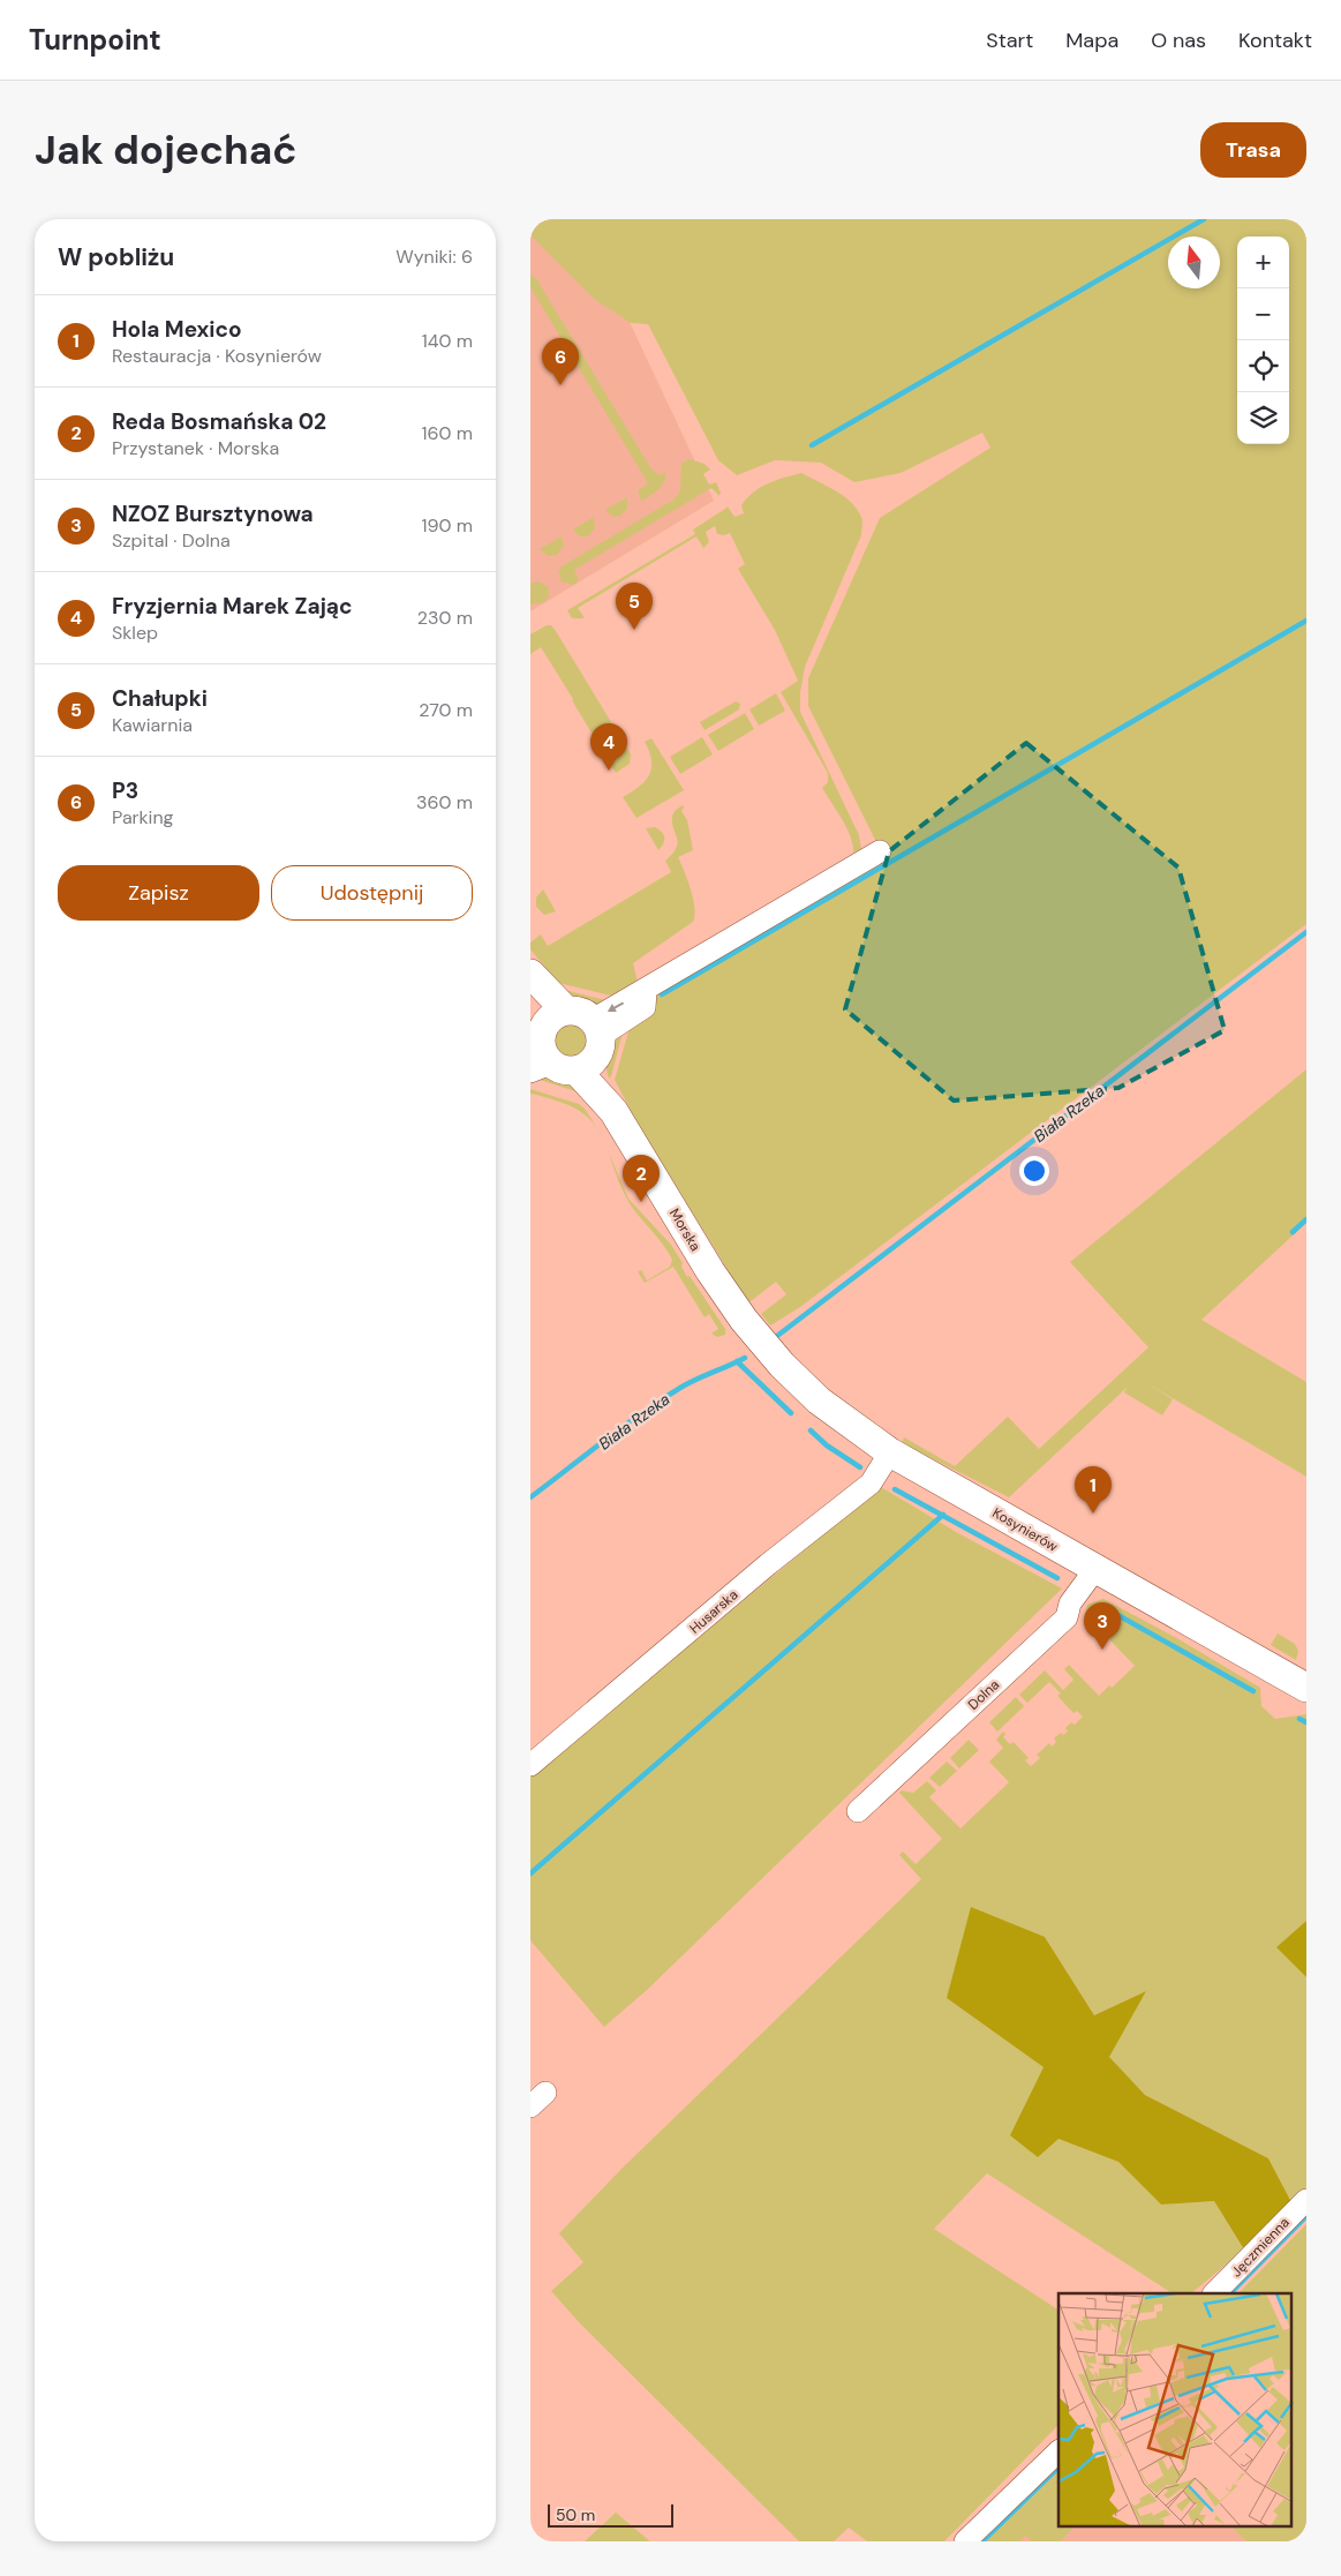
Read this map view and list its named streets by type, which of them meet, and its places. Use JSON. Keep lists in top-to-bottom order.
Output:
{
  "streets": {
    "main road": ["Morska", "Kosynierów"],
    "street": ["Husarska", "Dolna", "Jęczmienna"]
  },
  "crossings": [
    ["Morska", "Kosynierów"],
    ["Kosynierów", "Husarska"],
    ["Kosynierów", "Dolna"]
  ],
  "water": ["Biała Rzeka"],
  "scale_bar": "50 m",
  "north": "top",
  "page": {
    "header": "Turnpoint",
    "nav": [
      "Start",
      "Mapa",
      "O nas",
      "Kontakt"
    ],
    "buttons": [
      "Trasa",
      ["Zapisz", "Udostępnij"]
    ],
    "title": "Jak dojechać",
    "heading": ["W pobliżu", "Wyniki: 6"],
    "map_buttons": ["+", "−"],
    "list": [
      {
        "mark": "1",
        "name": "Hola Mexico",
        "note": "Restauracja · Kosynierów",
        "value": "140 m"
      },
      {
        "mark": "2",
        "name": "Reda Bosmańska 02",
        "note": "Przystanek · Morska",
        "value": "160 m"
      },
      {
        "mark": "3",
        "name": "NZOZ Bursztynowa",
        "note": "Szpital · Dolna",
        "value": "190 m"
      },
      {
        "mark": "4",
        "name": "Fryzjernia Marek Zając",
        "note": "Sklep",
        "value": "230 m"
      },
      {
        "mark": "5",
        "name": "Chałupki",
        "note": "Kawiarnia",
        "value": "270 m"
      },
      {
        "mark": "6",
        "name": "P3",
        "note": "Parking",
        "value": "360 m"
      }
    ],
    "pins": [
      "6",
      "5",
      "4",
      "2",
      "1",
      "3"
    ],
    "scale": "50 m"
  }
}
